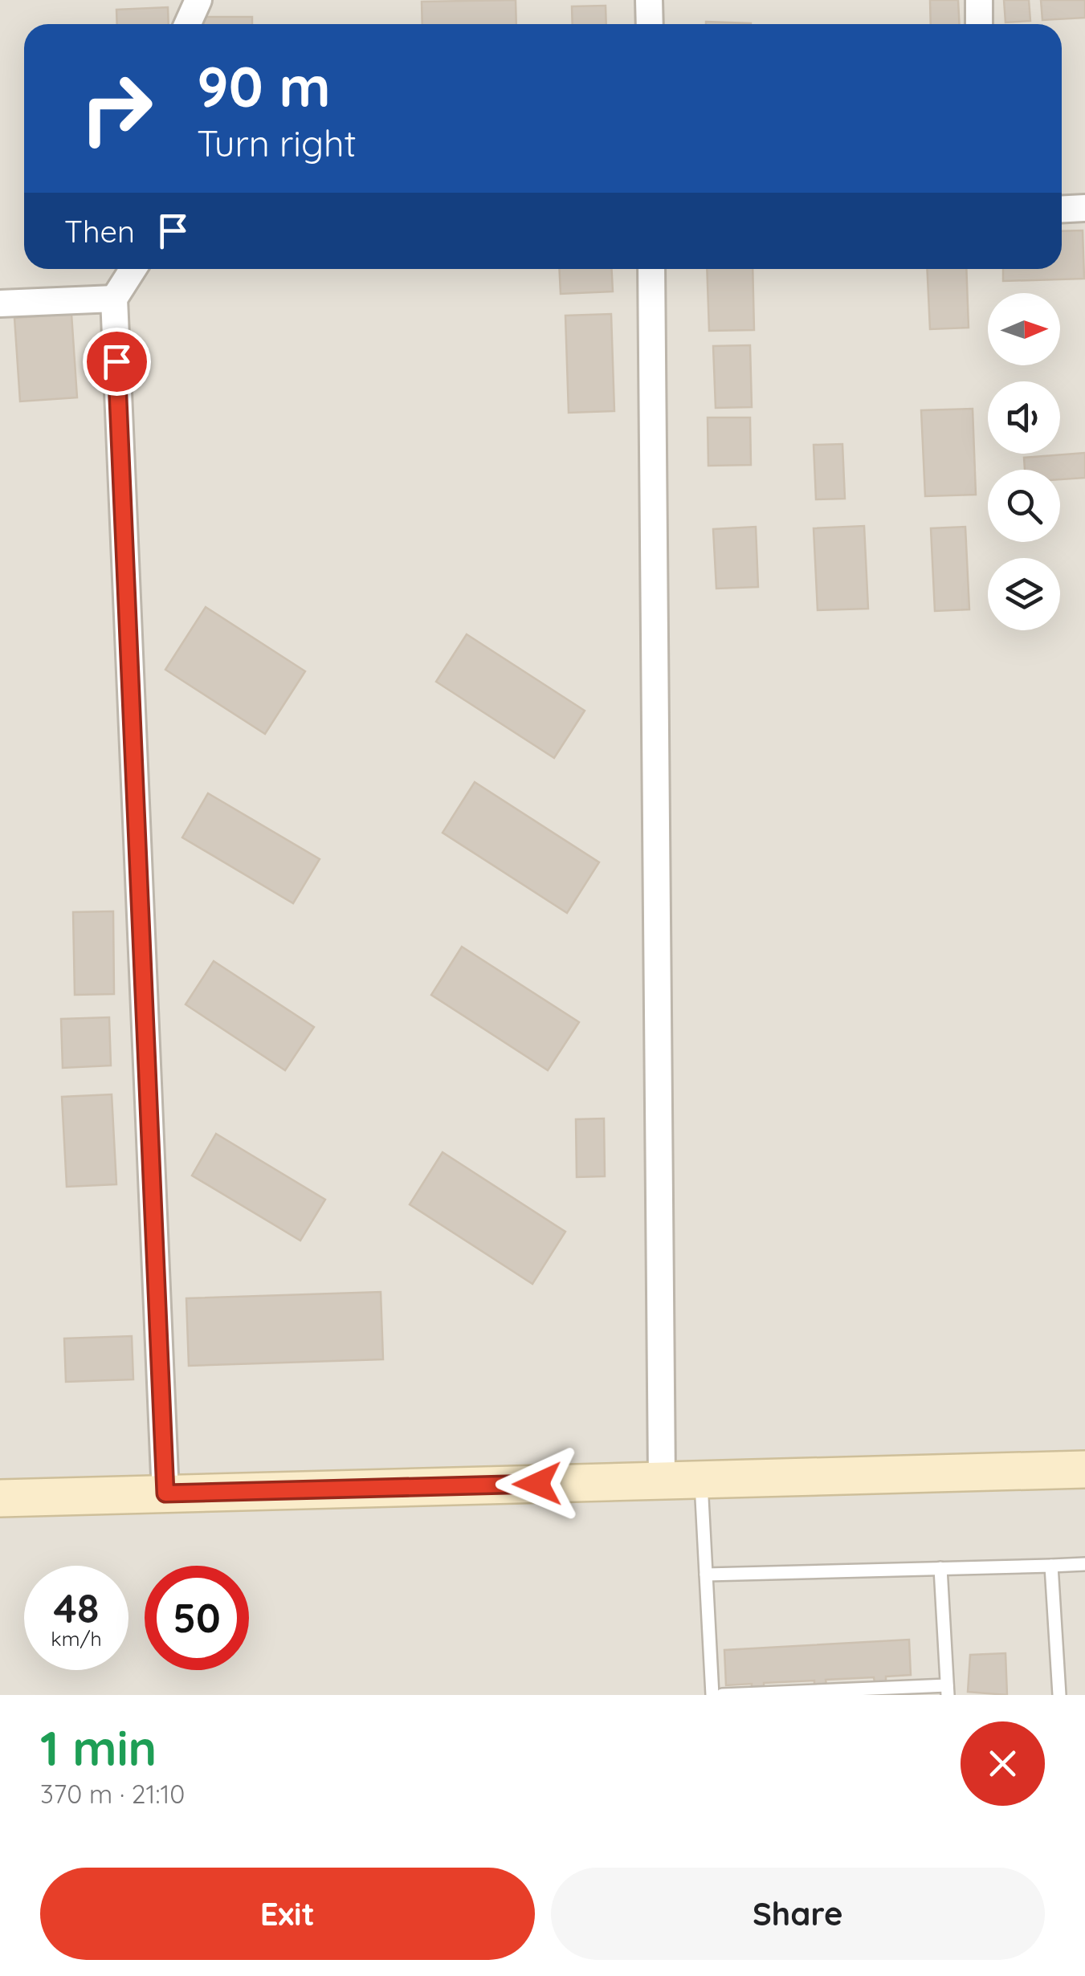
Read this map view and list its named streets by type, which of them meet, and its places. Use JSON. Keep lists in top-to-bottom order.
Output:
{
  "north": "right",
  "page": {
    "turn": ["90 m", "Turn right"],
    "then": "Then",
    "speed": "48 km/h",
    "limit": "50",
    "heading": ["1 min", "370 m · 21:10"],
    "buttons": ["Exit", "Share"]
  }
}
